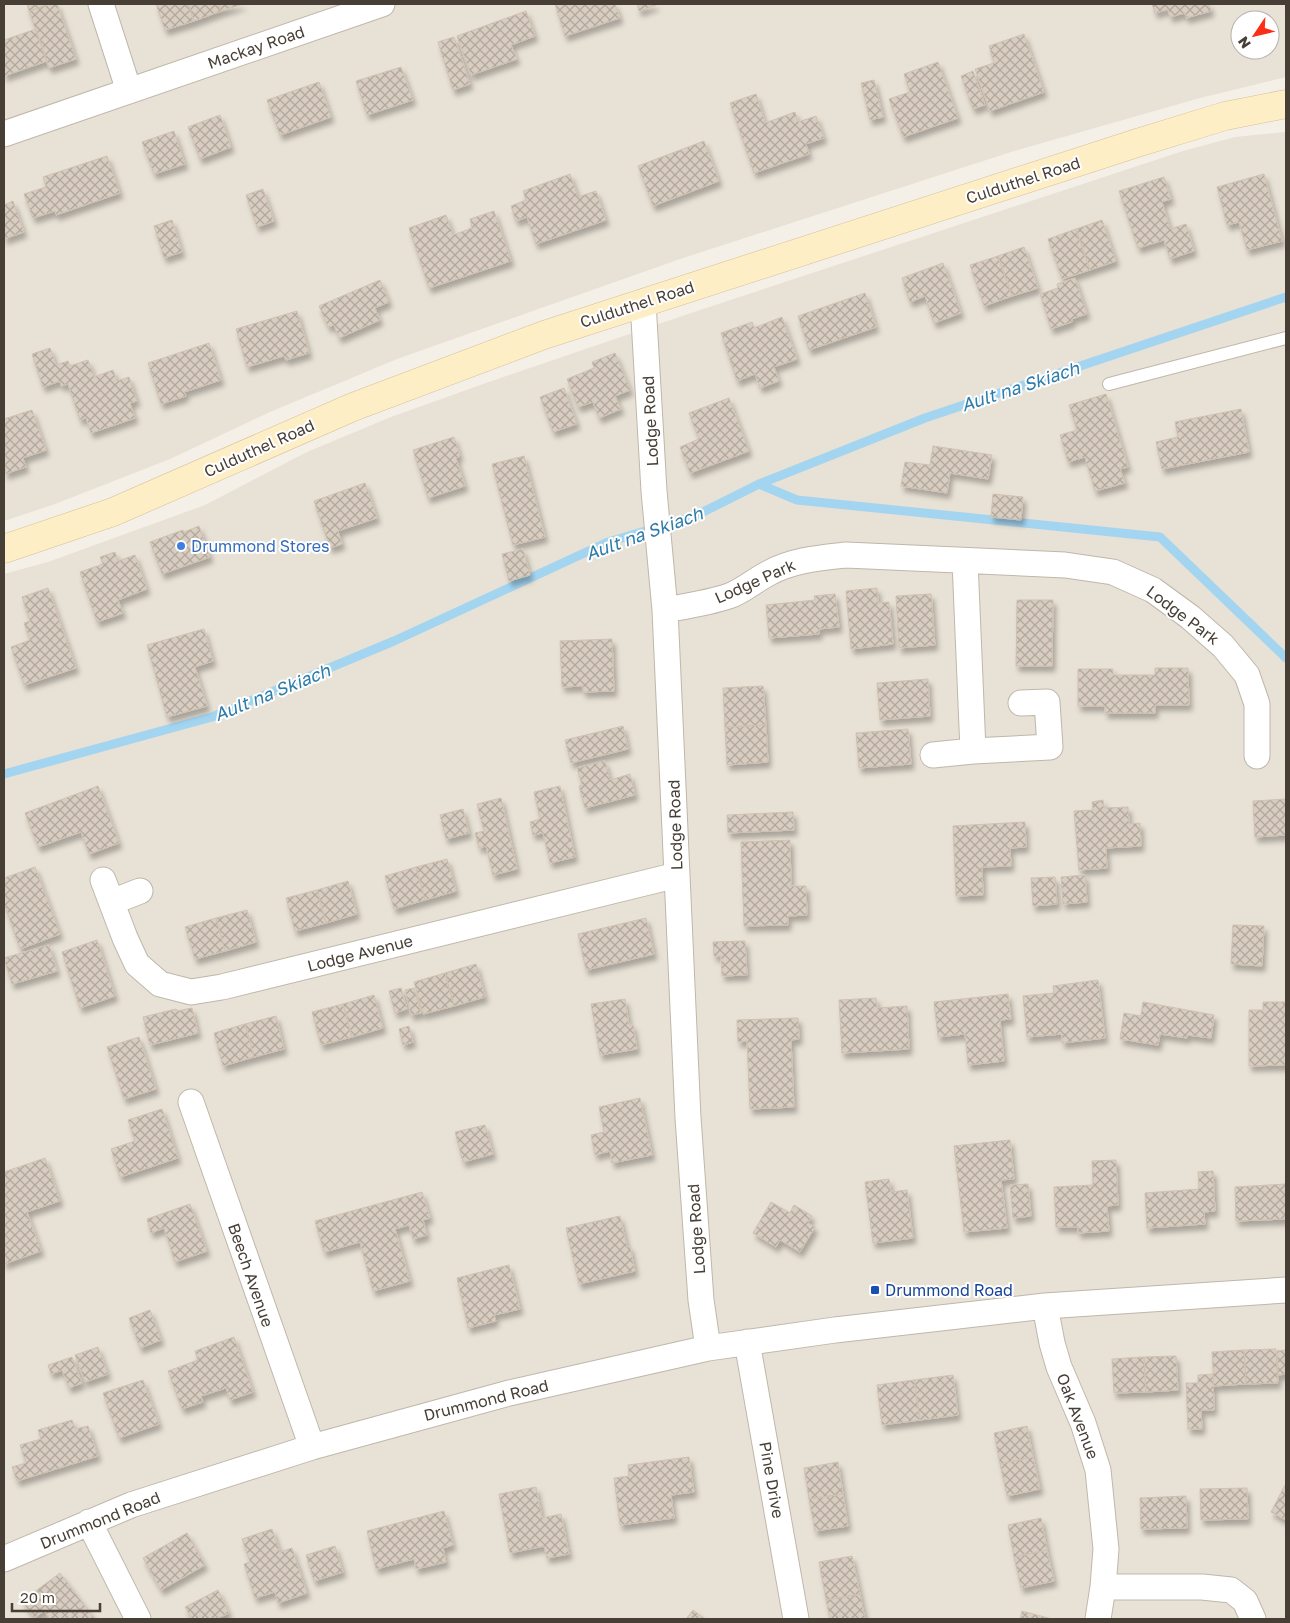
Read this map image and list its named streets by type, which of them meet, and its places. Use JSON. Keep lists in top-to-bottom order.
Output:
{
  "streets": {
    "main road": ["Culduthel Road"],
    "street": [
      "Mackay Road",
      "Lodge Road",
      "Lodge Park",
      "Lodge Avenue",
      "Beech Avenue",
      "Drummond Road",
      "Oak Avenue",
      "Pine Drive"
    ]
  },
  "crossings": [
    ["Culduthel Road", "Lodge Road"],
    ["Lodge Road", "Lodge Park"],
    ["Lodge Road", "Lodge Avenue"],
    ["Lodge Road", "Drummond Road"],
    ["Beech Avenue", "Drummond Road"],
    ["Drummond Road", "Oak Avenue"],
    ["Drummond Road", "Pine Drive"]
  ],
  "water": ["Ault na Skiach"],
  "places": {
    "other": ["Drummond Stores"],
    "transit": ["Drummond Road"]
  },
  "scale_bar": "20 m",
  "north": "bottom left"
}
